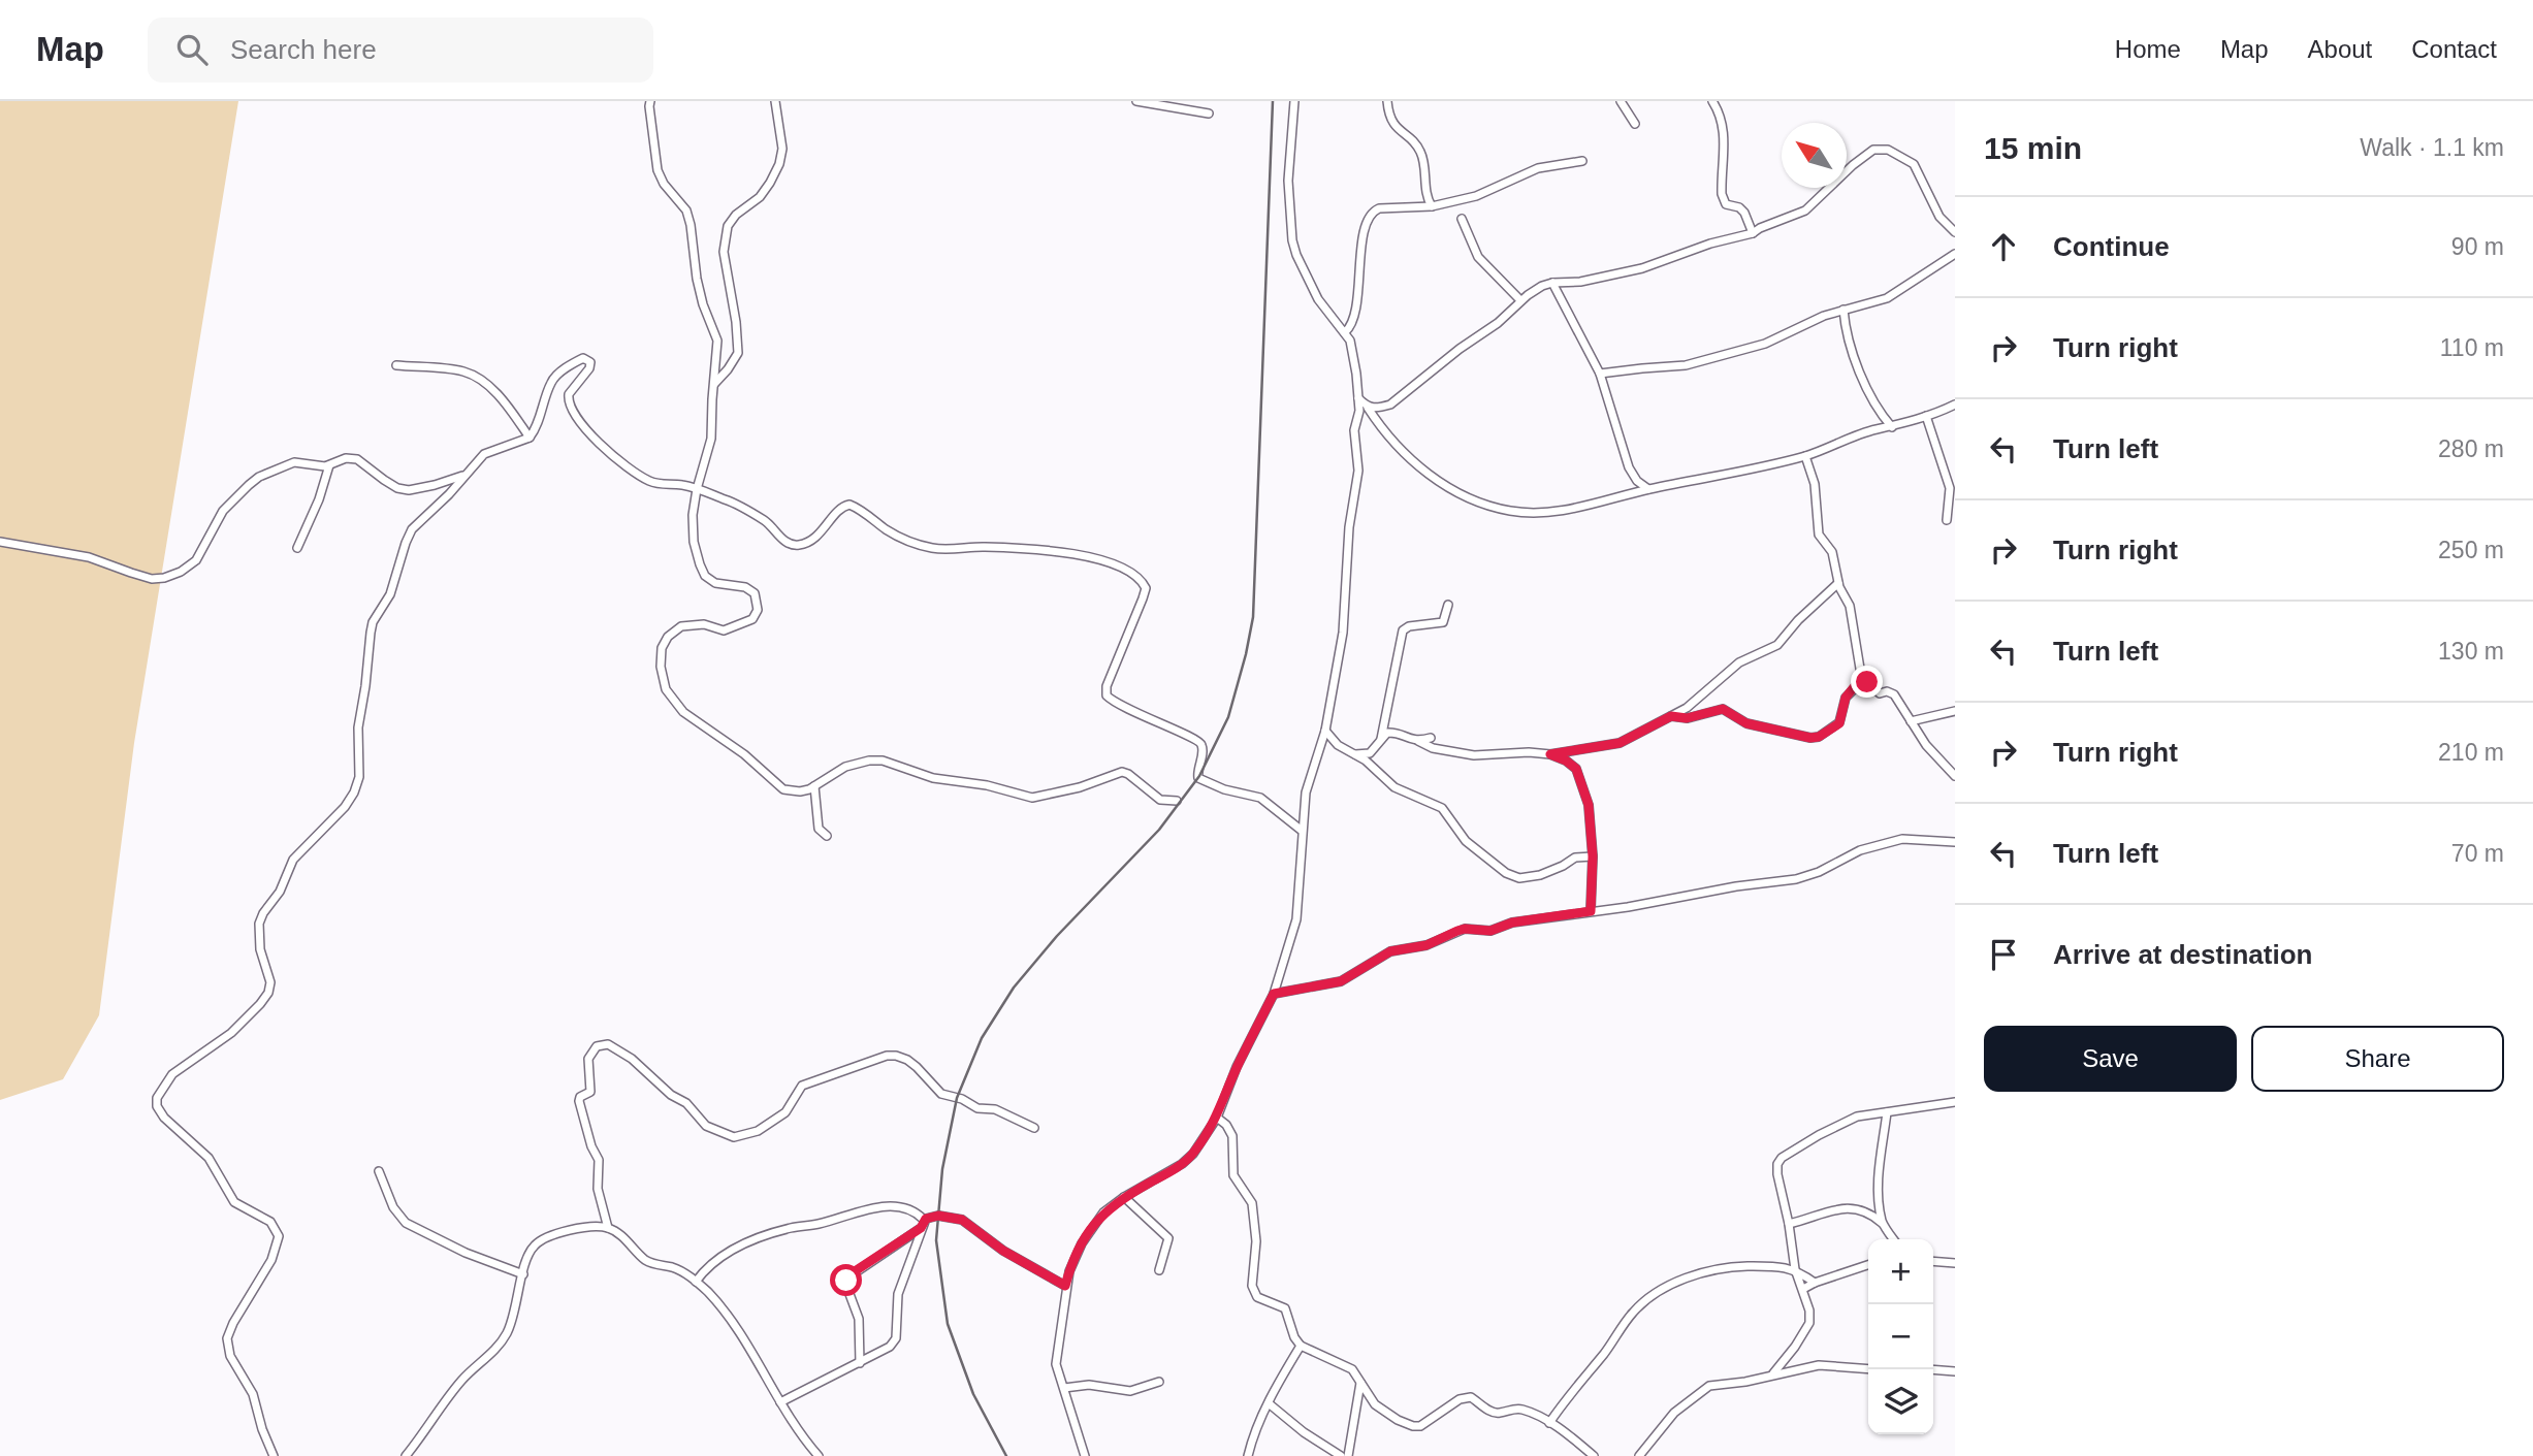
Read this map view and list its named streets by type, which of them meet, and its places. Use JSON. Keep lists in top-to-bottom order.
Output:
{
  "north": "top left",
  "page": {
    "header": "Map",
    "search": "Search here",
    "nav": [
      "Home",
      "Map",
      "About",
      "Contact"
    ],
    "heading": ["15 min", "Walk · 1.1 km"],
    "list": [
      ["Continue", "90 m"],
      ["Turn right", "110 m"],
      ["Turn left", "280 m"],
      ["Turn right", "250 m"],
      ["Turn left", "130 m"],
      ["Turn right", "210 m"],
      ["Turn left", "70 m"],
      "Arrive at destination"
    ],
    "buttons": ["Save", "Share"],
    "map_buttons": ["+", "−"]
  }
}
